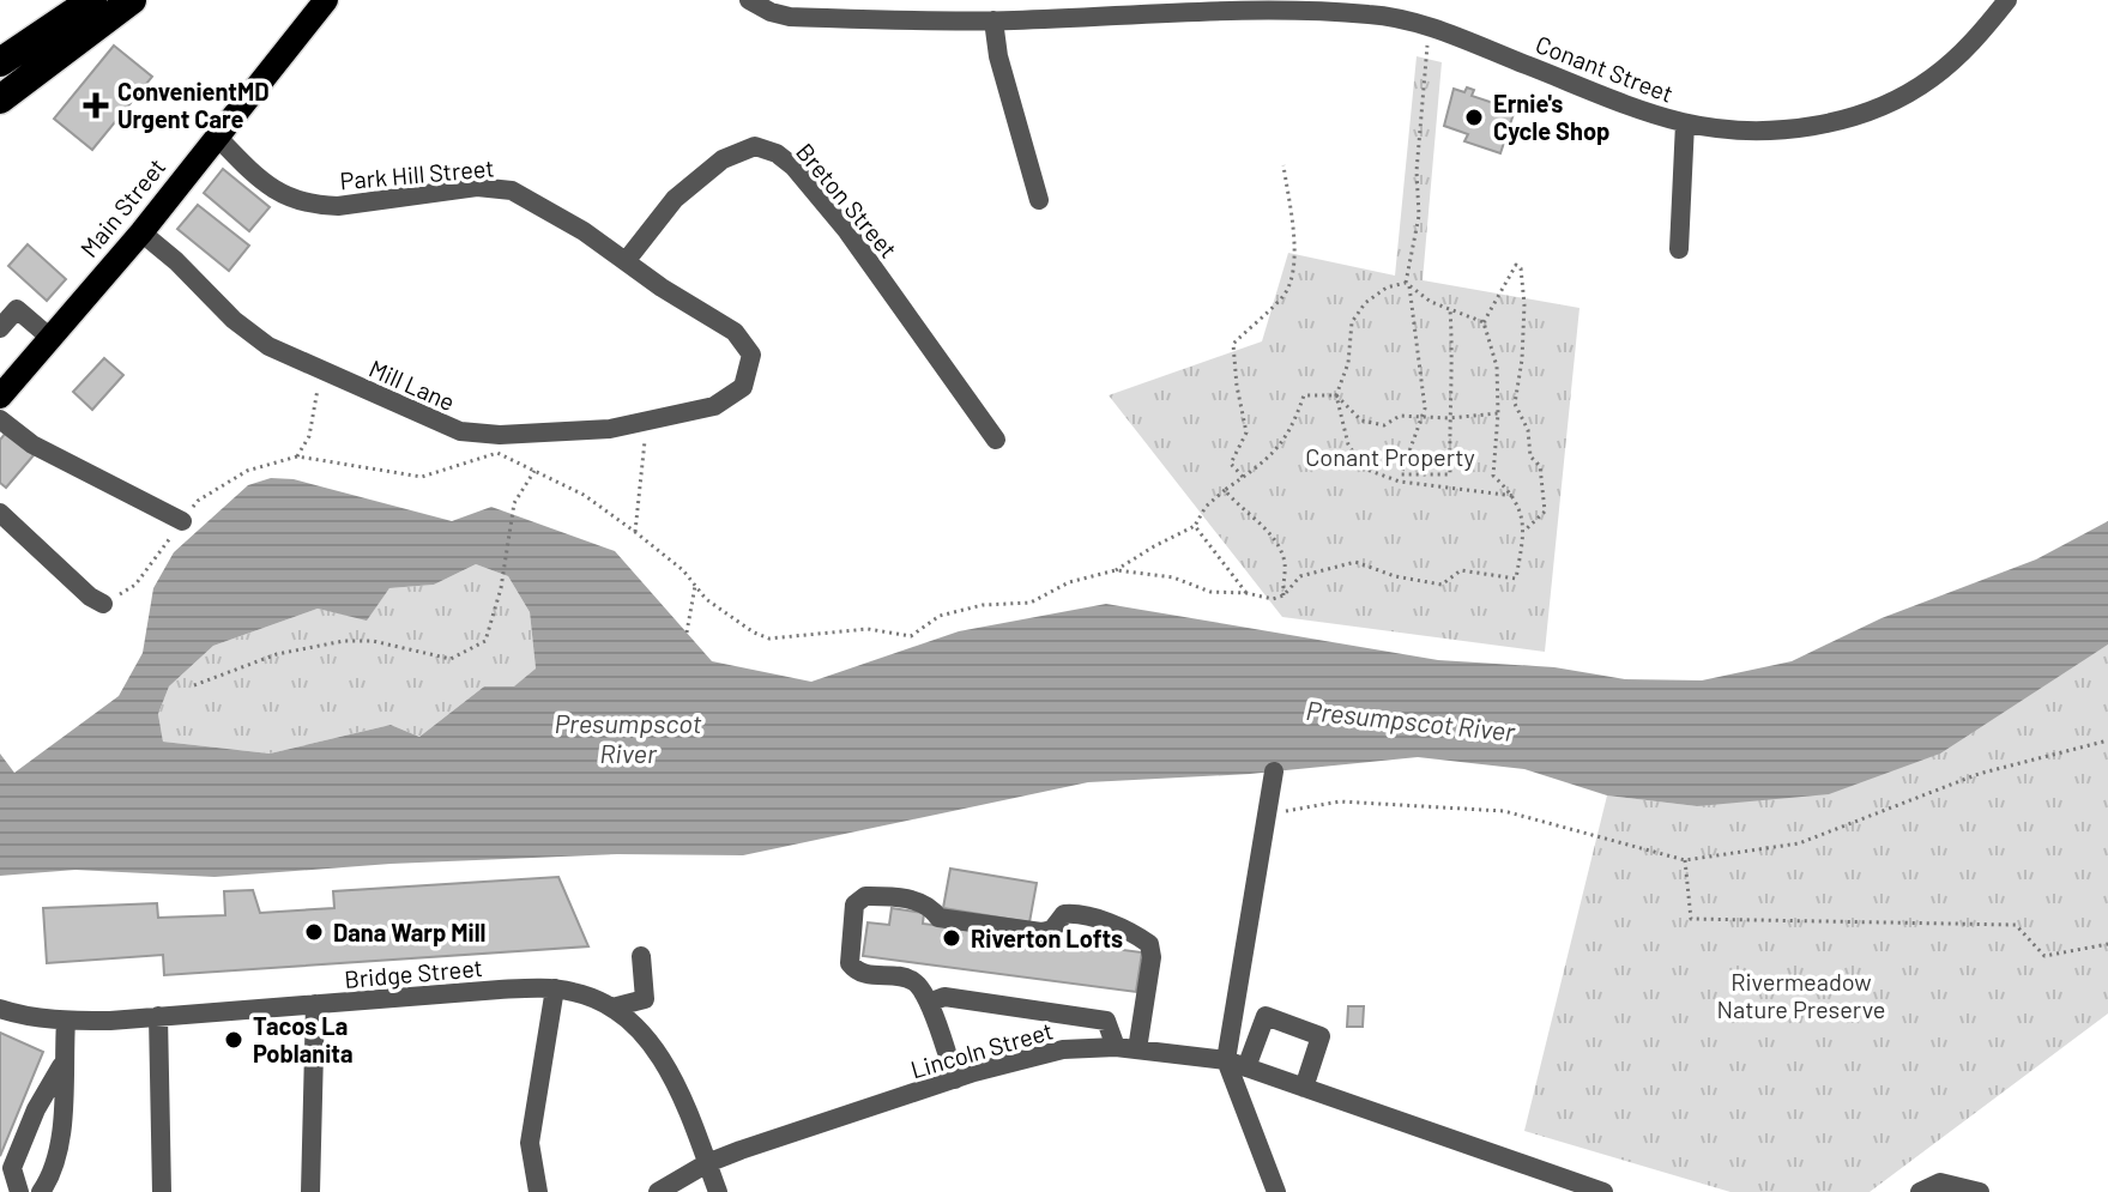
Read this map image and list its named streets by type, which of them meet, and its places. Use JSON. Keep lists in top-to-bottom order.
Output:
{
  "streets": {
    "main road": ["Main Street"],
    "street": [
      "Conant Street",
      "Park Hill Street",
      "Breton Street",
      "Mill Lane",
      "Bridge Street",
      "Lincoln Street"
    ]
  },
  "crossings": [
    ["Park Hill Street", "Breton Street"],
    ["Park Hill Street", "Main Street"],
    ["Park Hill Street", "Mill Lane"],
    ["Main Street", "Mill Lane"],
    ["Bridge Street", "Lincoln Street"]
  ],
  "water": ["Presumpscot River"],
  "parks": ["Conant Property", "Rivermeadow Nature Preserve"],
  "places": {
    "health": ["ConvenientMD Urgent Care"],
    "other": [
      "Ernie's Cycle Shop",
      "Dana Warp Mill",
      "Riverton Lofts",
      "Tacos La Poblanita"
    ]
  }
}
